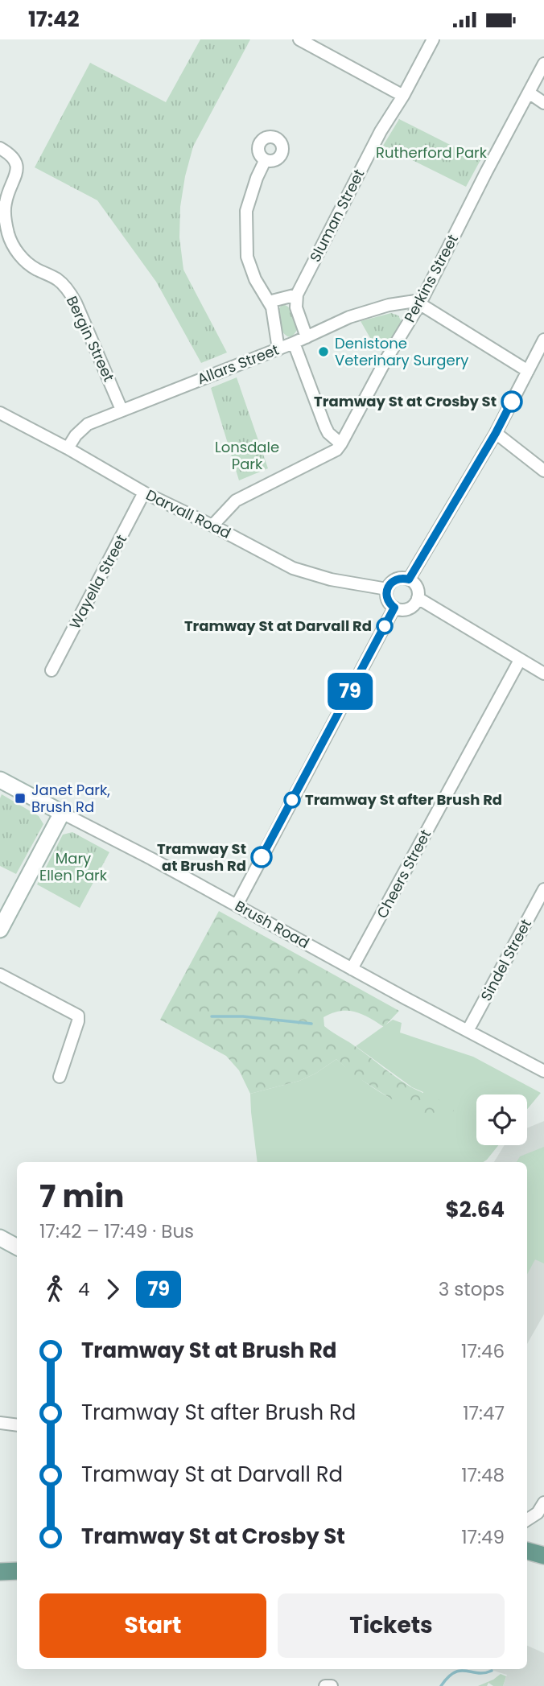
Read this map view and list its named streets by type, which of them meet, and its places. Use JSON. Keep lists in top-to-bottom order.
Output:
{
  "streets": {
    "street": [
      "Sluman Street",
      "Perkins Street",
      "Bergin Street",
      "Allars Street",
      "Darvall Road",
      "Wayella Street",
      "Cheers Street",
      "Brush Road",
      "Sindel Street"
    ]
  },
  "crossings": [
    ["Perkins Street", "Allars Street"],
    ["Perkins Street", "Darvall Road"],
    ["Bergin Street", "Allars Street"],
    ["Allars Street", "Darvall Road"],
    ["Darvall Road", "Wayella Street"],
    ["Cheers Street", "Brush Road"],
    ["Brush Road", "Sindel Street"]
  ],
  "parks": ["Rutherford Park", "Lonsdale Park", "Mary Ellen Park"],
  "places": {
    "other": [
      "Denistone Veterinary Surgery",
      "Tramway St at Crosby St",
      "Tramway St at Darvall Rd",
      "Tramway St after Brush Rd",
      "Tramway St at Brush Rd"
    ],
    "transit": ["Janet Park, Brush Rd"]
  },
  "lines": ["bus line 79"],
  "page": {
    "status": "17:42",
    "on_map": "79",
    "heading": ["7 min", "17:42 – 17:49 · Bus", "$2.64"],
    "legs": ["4", "79", "3 stops"],
    "list": [
      {
        "name": "Tramway St at Brush Rd",
        "value": "17:46"
      },
      {
        "name": "Tramway St after Brush Rd",
        "value": "17:47"
      },
      {
        "name": "Tramway St at Darvall Rd",
        "value": "17:48"
      },
      {
        "name": "Tramway St at Crosby St",
        "value": "17:49"
      }
    ],
    "buttons": ["Start", "Tickets"]
  }
}
